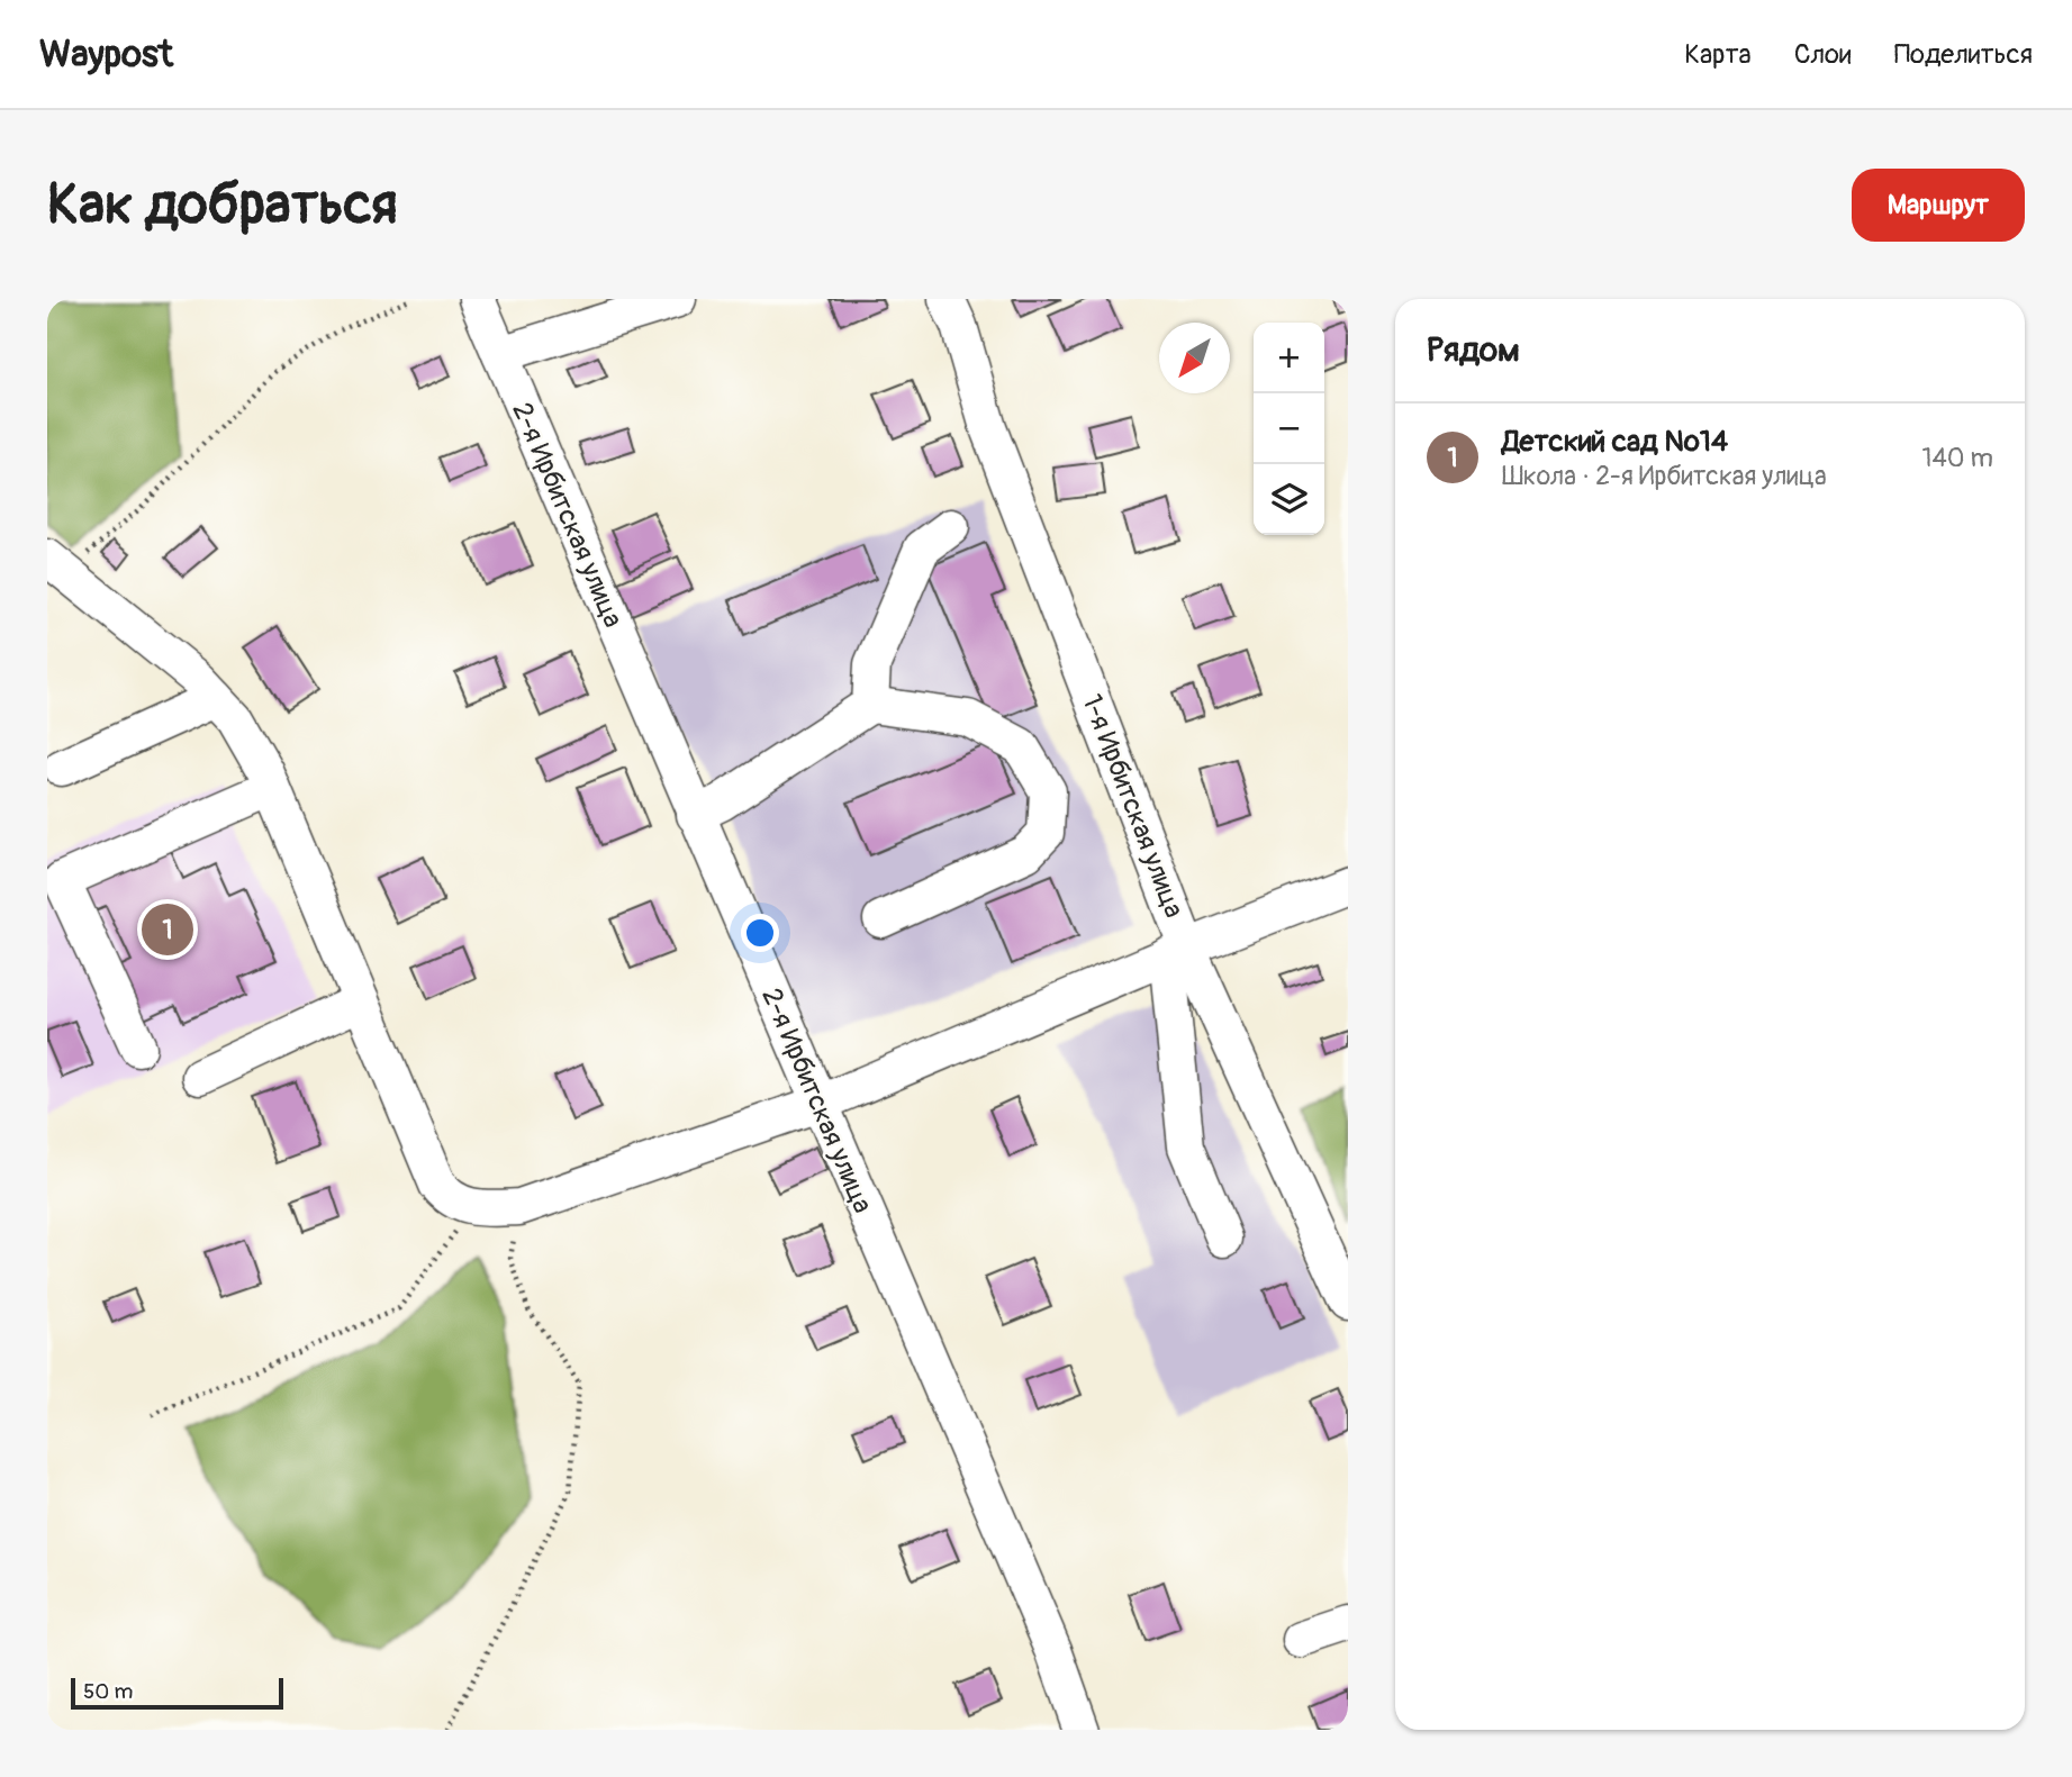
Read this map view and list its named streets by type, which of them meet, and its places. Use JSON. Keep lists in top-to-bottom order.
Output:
{
  "streets": {
    "street": ["2-я Ирбитская улица", "1-я Ирбитская улица"]
  },
  "scale_bar": "50 m",
  "north": "bottom left",
  "page": {
    "header": "Waypost",
    "nav": ["Карта", "Слои", "Поделиться"],
    "buttons": "Маршрут",
    "title": "Как добраться",
    "heading": "Рядом",
    "map_buttons": ["+", "−"],
    "list": [
      {
        "mark": "1",
        "name": "Детский сад №14",
        "note": "Школа · 2-я Ирбитская улица",
        "value": "140 m"
      }
    ],
    "pins": "1",
    "scale": "50 m"
  }
}
